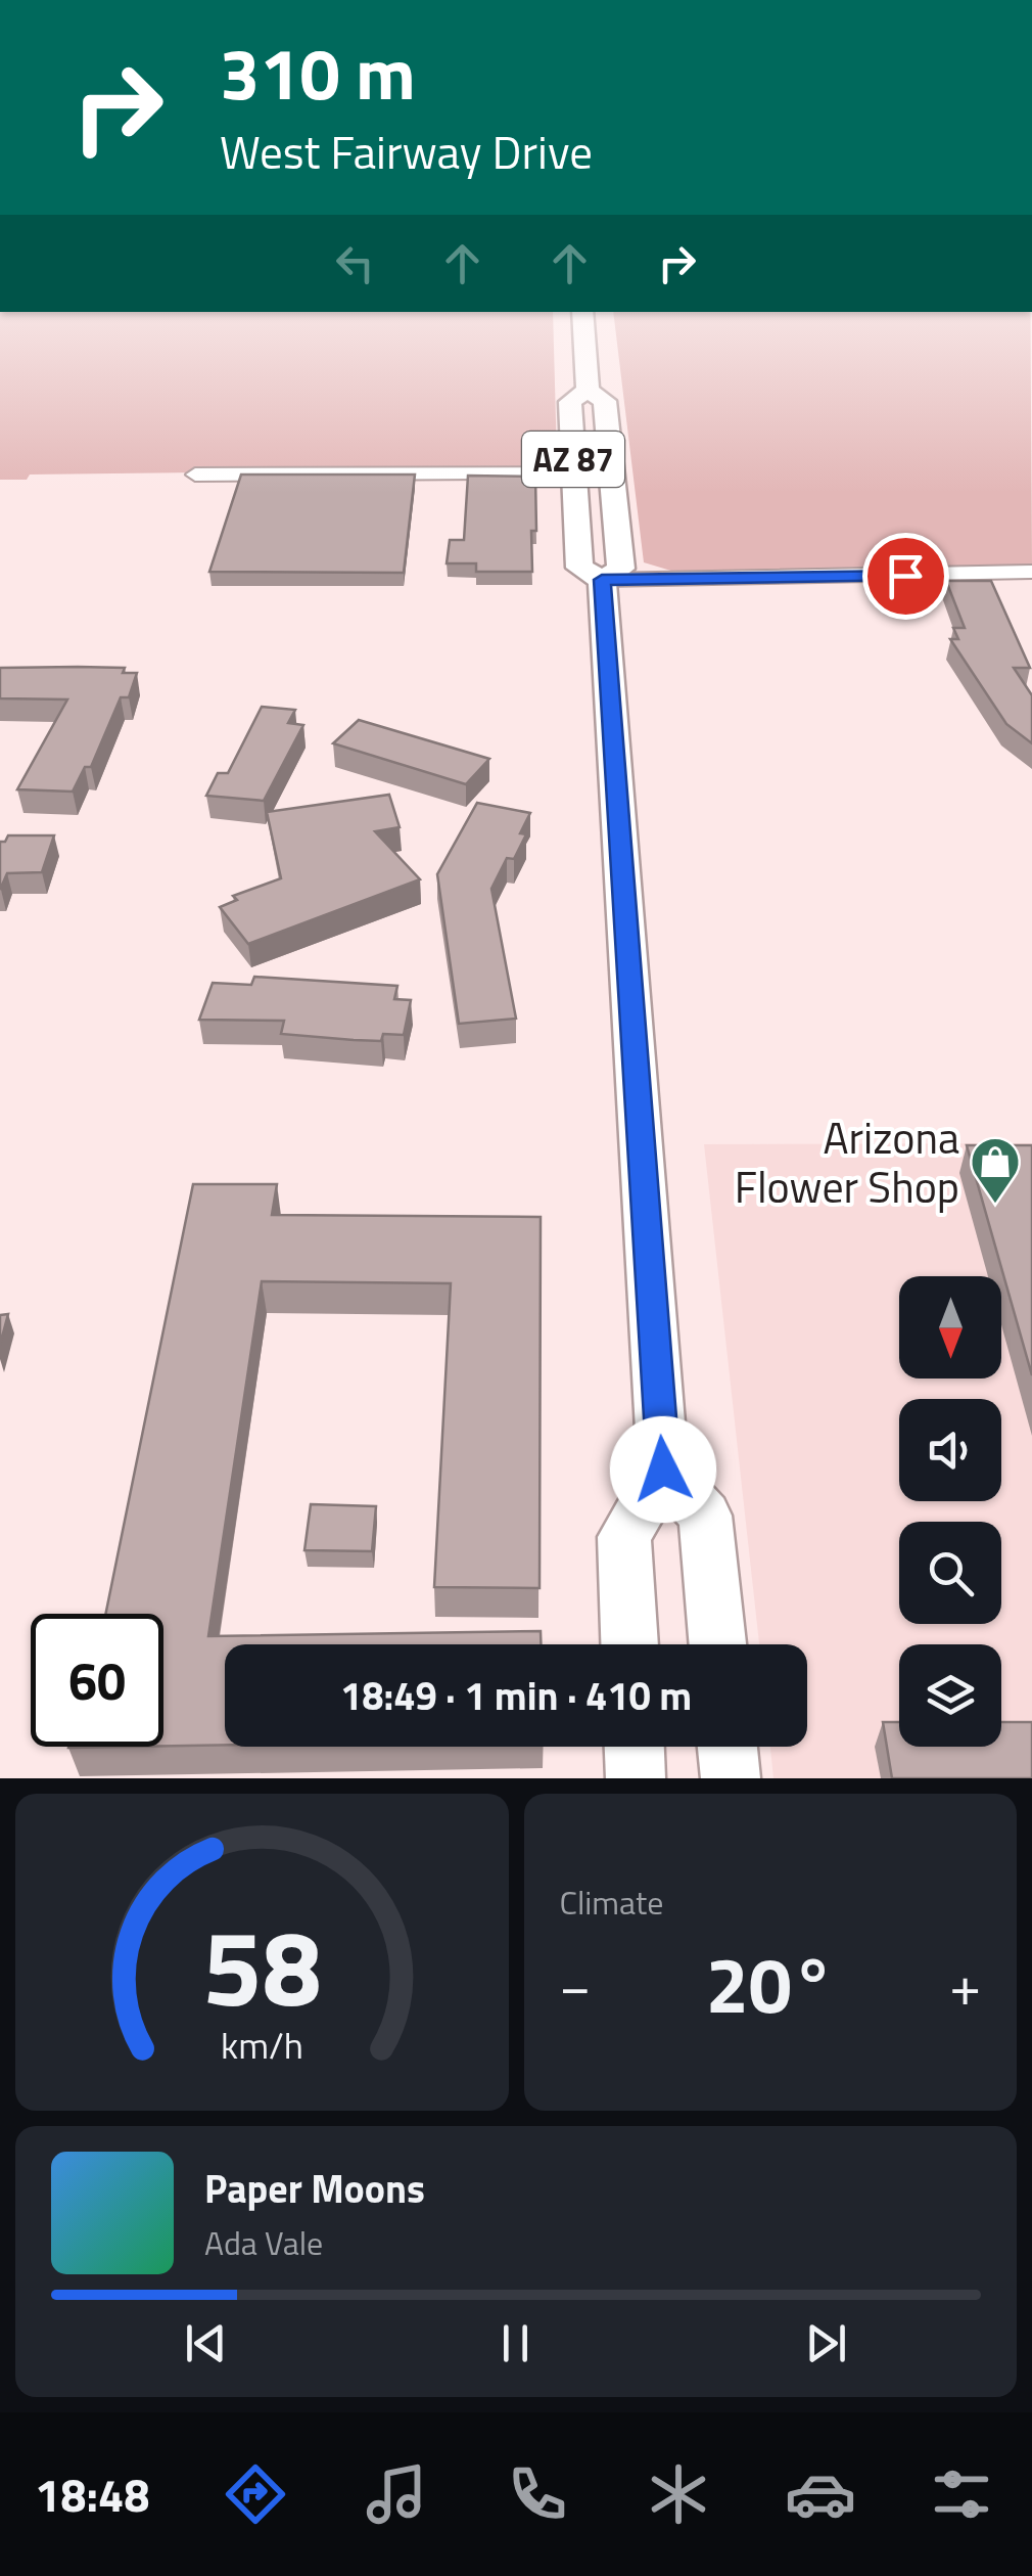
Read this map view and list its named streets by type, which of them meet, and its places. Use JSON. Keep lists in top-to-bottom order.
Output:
{
  "streets": {
    "main road": ["AZ 87"]
  },
  "places": {
    "shop": ["Arizona Flower Shop"]
  },
  "north": "bottom",
  "page": {
    "turn": ["310 m", "West Fairway Drive"],
    "limit": "60",
    "trip": "18:49 · 1 min · 410 m",
    "tile": "Climate",
    "heat": ["−", "20°", "+"],
    "song": ["Paper Moons", "Ada Vale"],
    "tabs": "18:48",
    "gauge": ["58", "km/h"]
  }
}
